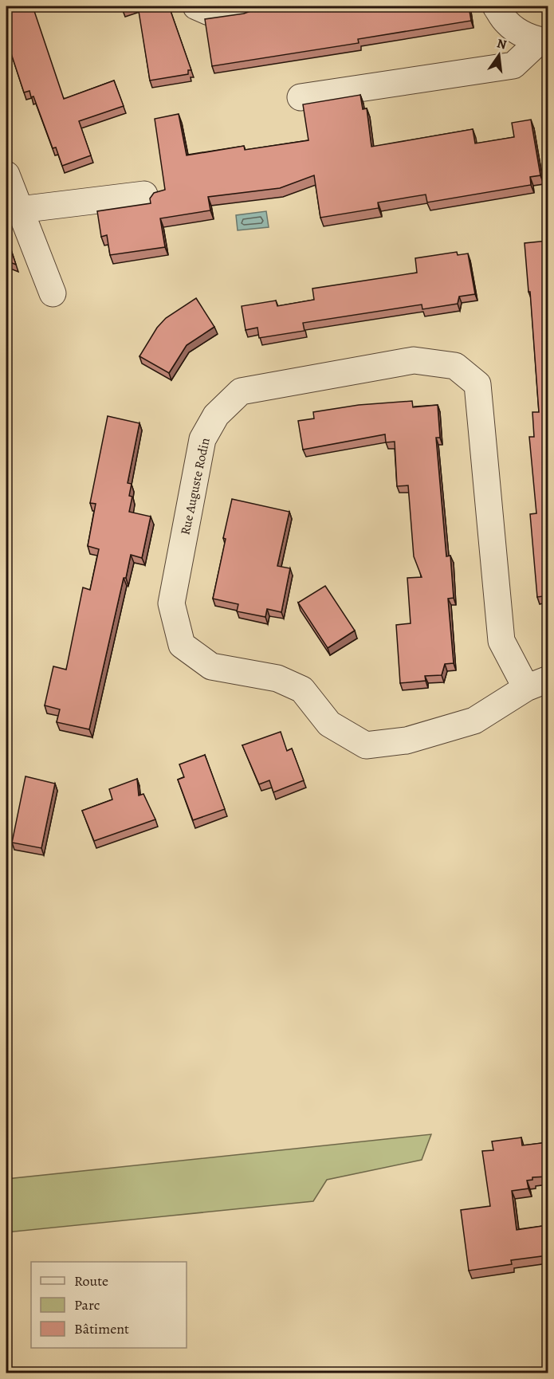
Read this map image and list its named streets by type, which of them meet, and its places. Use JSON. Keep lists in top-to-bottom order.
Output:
{
  "streets": {
    "street": ["Rue Auguste Rodin"]
  },
  "legend": ["Route", "Parc", "Bâtiment"],
  "north": "top"
}
